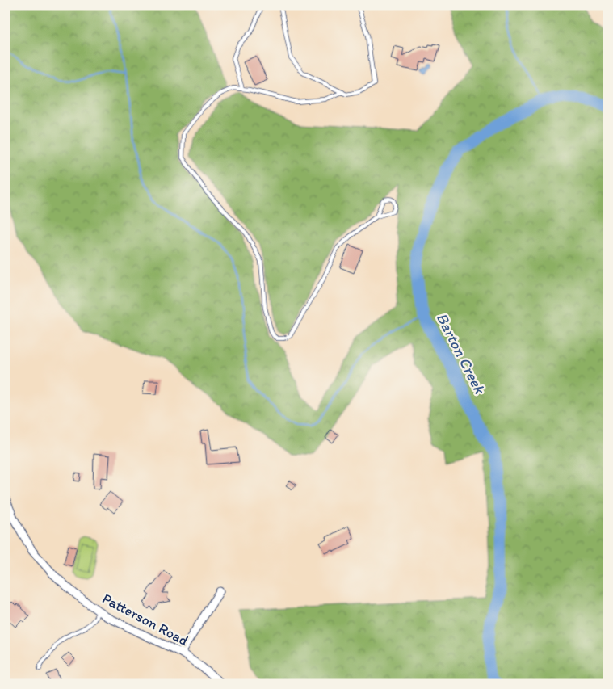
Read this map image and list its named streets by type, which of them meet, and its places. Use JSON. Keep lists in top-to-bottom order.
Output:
{
  "streets": {
    "street": ["Patterson Road"]
  },
  "water": ["Barton Creek"]
}
